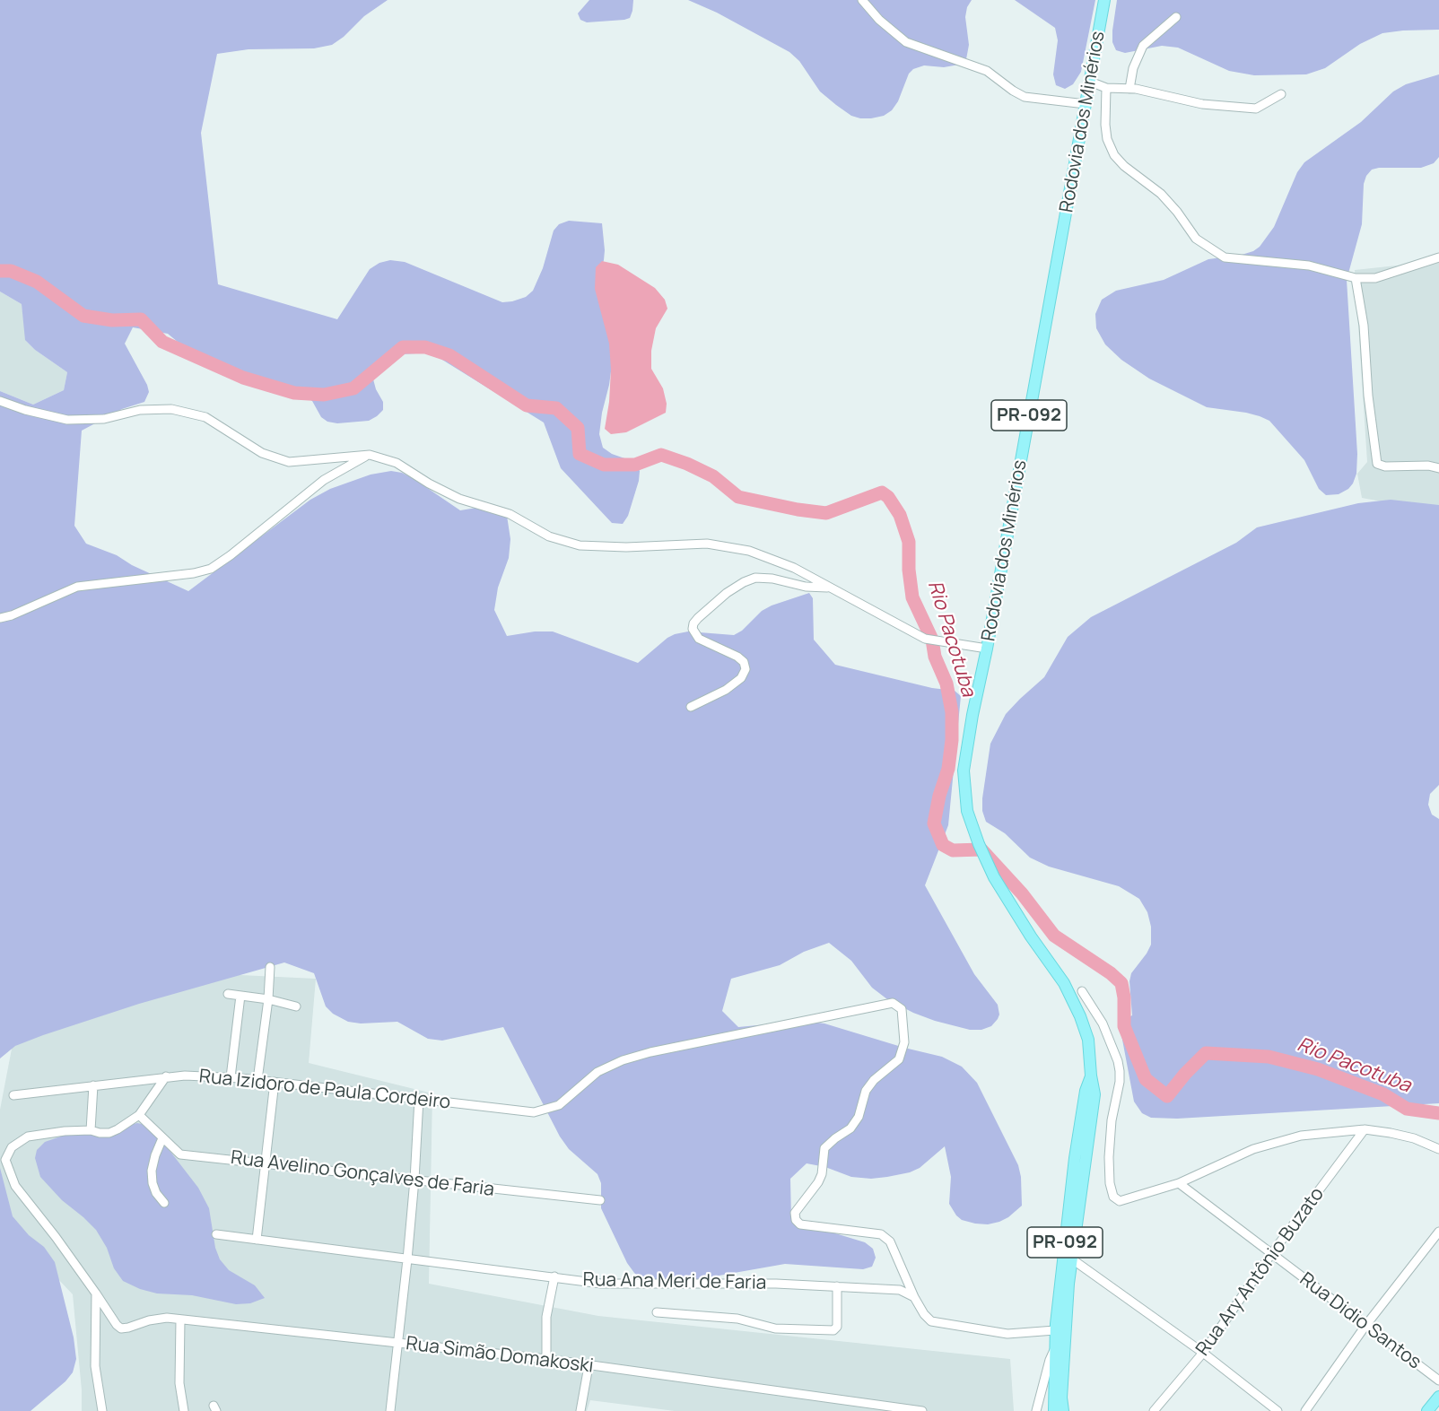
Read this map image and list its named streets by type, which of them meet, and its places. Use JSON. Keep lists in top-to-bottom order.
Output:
{
  "streets": {
    "main road": ["Rodovia dos Minérios", "PR-092"],
    "street": [
      "Rua Izidoro de Paula Cordeiro",
      "Rua Avelino Gonçalves de Faria",
      "Rua Ary Antônio Buzato",
      "Rua Ana Meri de Faria",
      "Rua Didio Santos",
      "Rua Simão Domakoski"
    ]
  },
  "crossings": [
    ["Rua Izidoro de Paula Cordeiro", "Rua Ana Meri de Faria"],
    ["Rua Ary Antônio Buzato", "Rua Didio Santos"]
  ],
  "water": ["Rio Pacotuba"]
}
